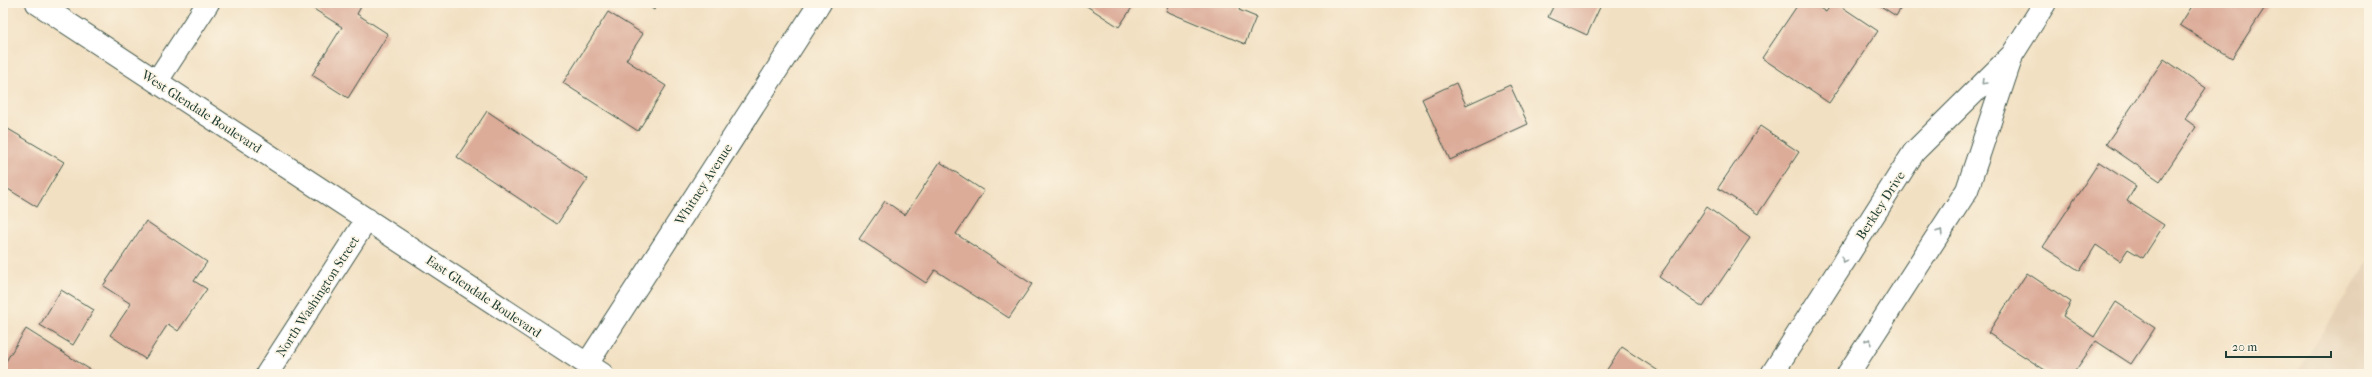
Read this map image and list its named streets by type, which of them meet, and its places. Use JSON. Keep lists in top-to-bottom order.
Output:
{
  "streets": {
    "street": [
      "West Glendale Boulevard",
      "Whitney Avenue",
      "Berkley Drive",
      "North Washington Street",
      "East Glendale Boulevard"
    ]
  },
  "crossings": [
    ["West Glendale Boulevard", "North Washington Street"],
    ["West Glendale Boulevard", "East Glendale Boulevard"],
    ["Whitney Avenue", "East Glendale Boulevard"],
    ["North Washington Street", "East Glendale Boulevard"]
  ],
  "scale_bar": "20 m"
}
